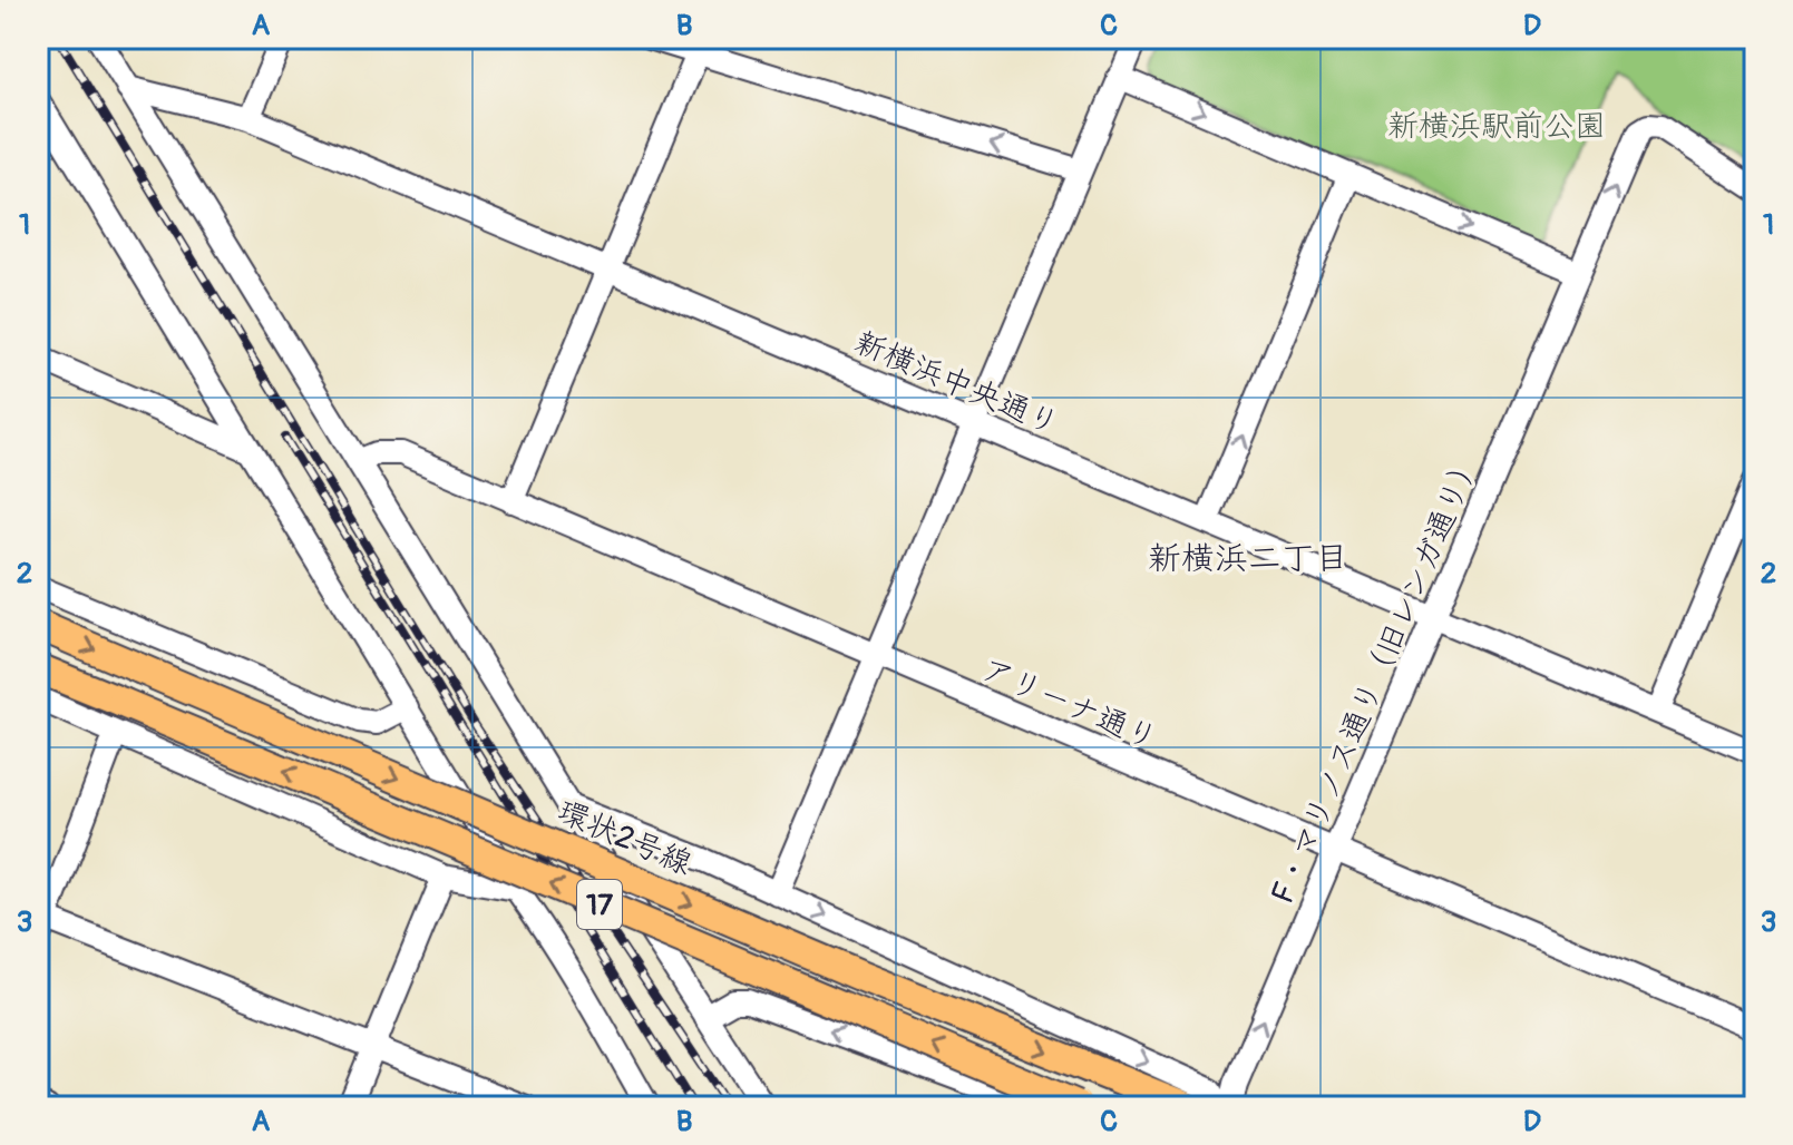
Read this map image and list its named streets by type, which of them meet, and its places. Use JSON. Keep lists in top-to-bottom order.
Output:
{
  "streets": {
    "main road": ["環状2号線", "17"],
    "street": ["新横浜中央通り", "F・マリノス通り（旧レンガ通り）", "アリーナ通り"]
  },
  "crossings": [
    ["新横浜中央通り", "F・マリノス通り（旧レンガ通り）"],
    ["F・マリノス通り（旧レンガ通り）", "アリーナ通り"]
  ],
  "districts": ["新横浜二丁目"],
  "parks": ["新横浜駅前公園"],
  "grid": {
    "columns": [
      "A",
      "B",
      "C",
      "D"
    ],
    "rows": ["1", "2", "3"]
  }
}
